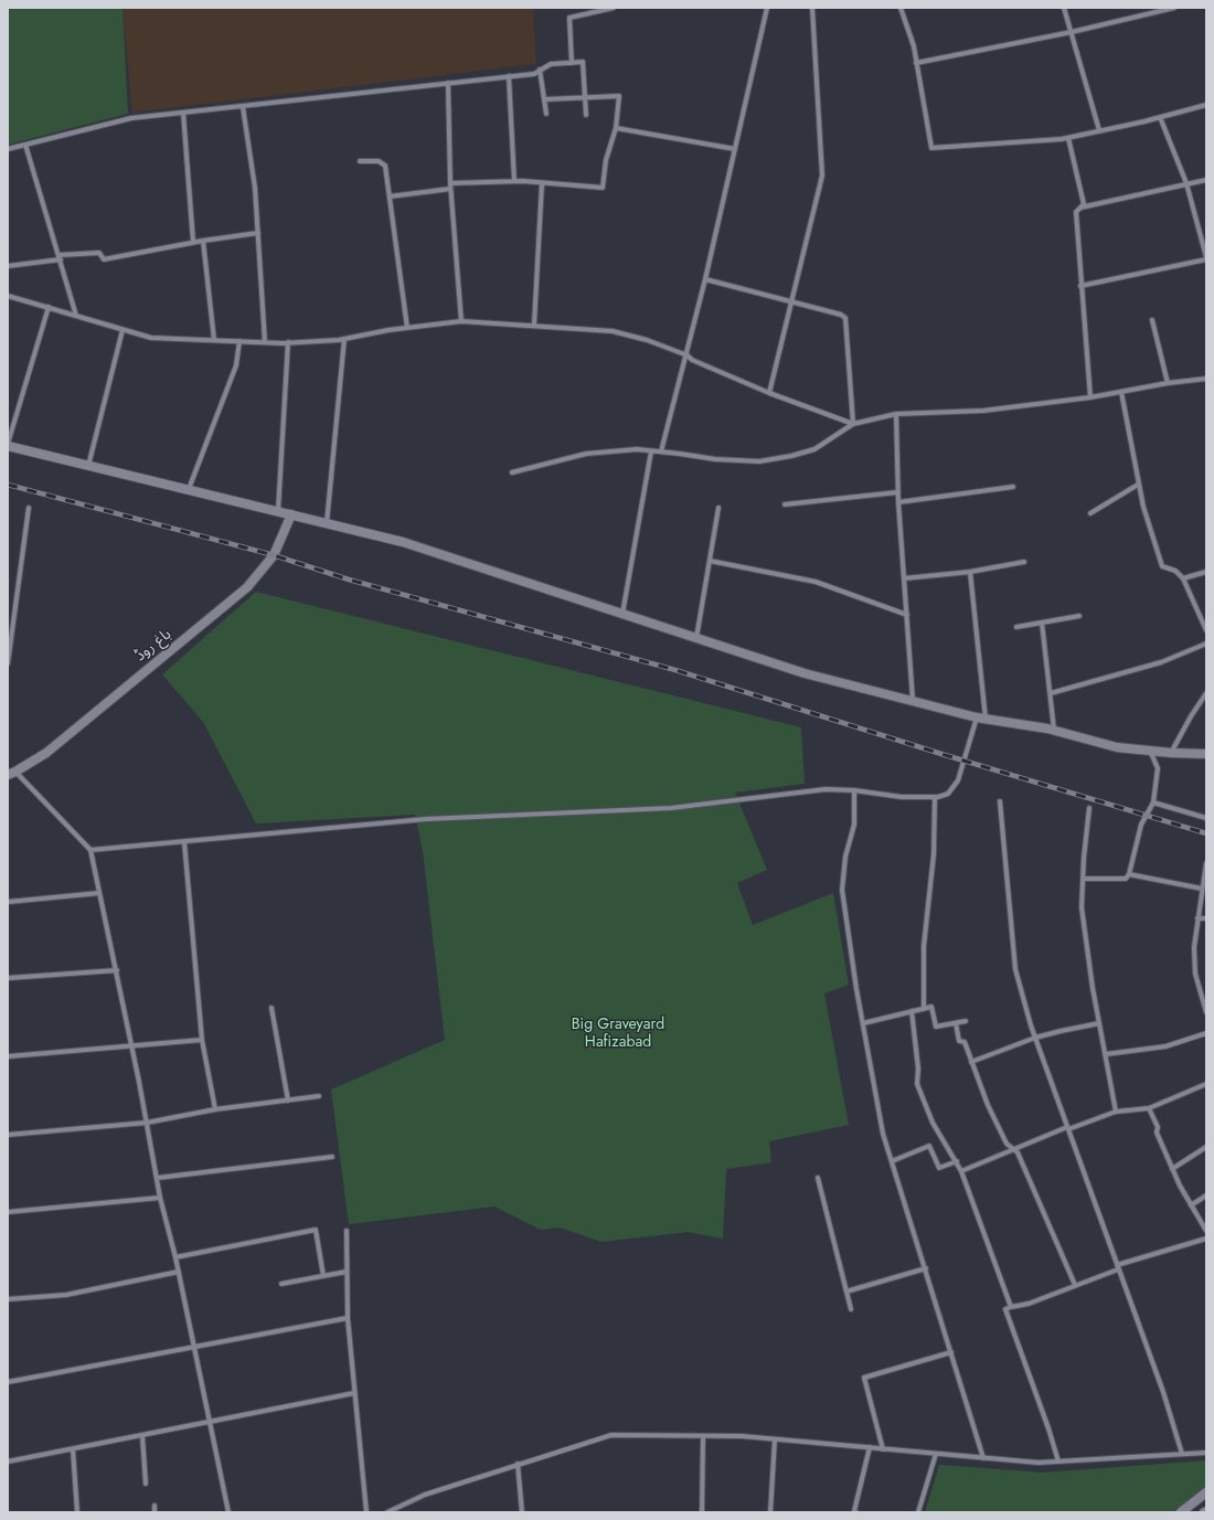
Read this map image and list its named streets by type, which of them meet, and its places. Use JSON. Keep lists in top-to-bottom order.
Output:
{
  "streets": {
    "street": ["باغ روڈ"]
  },
  "parks": ["Big Graveyard Hafizabad"]
}
